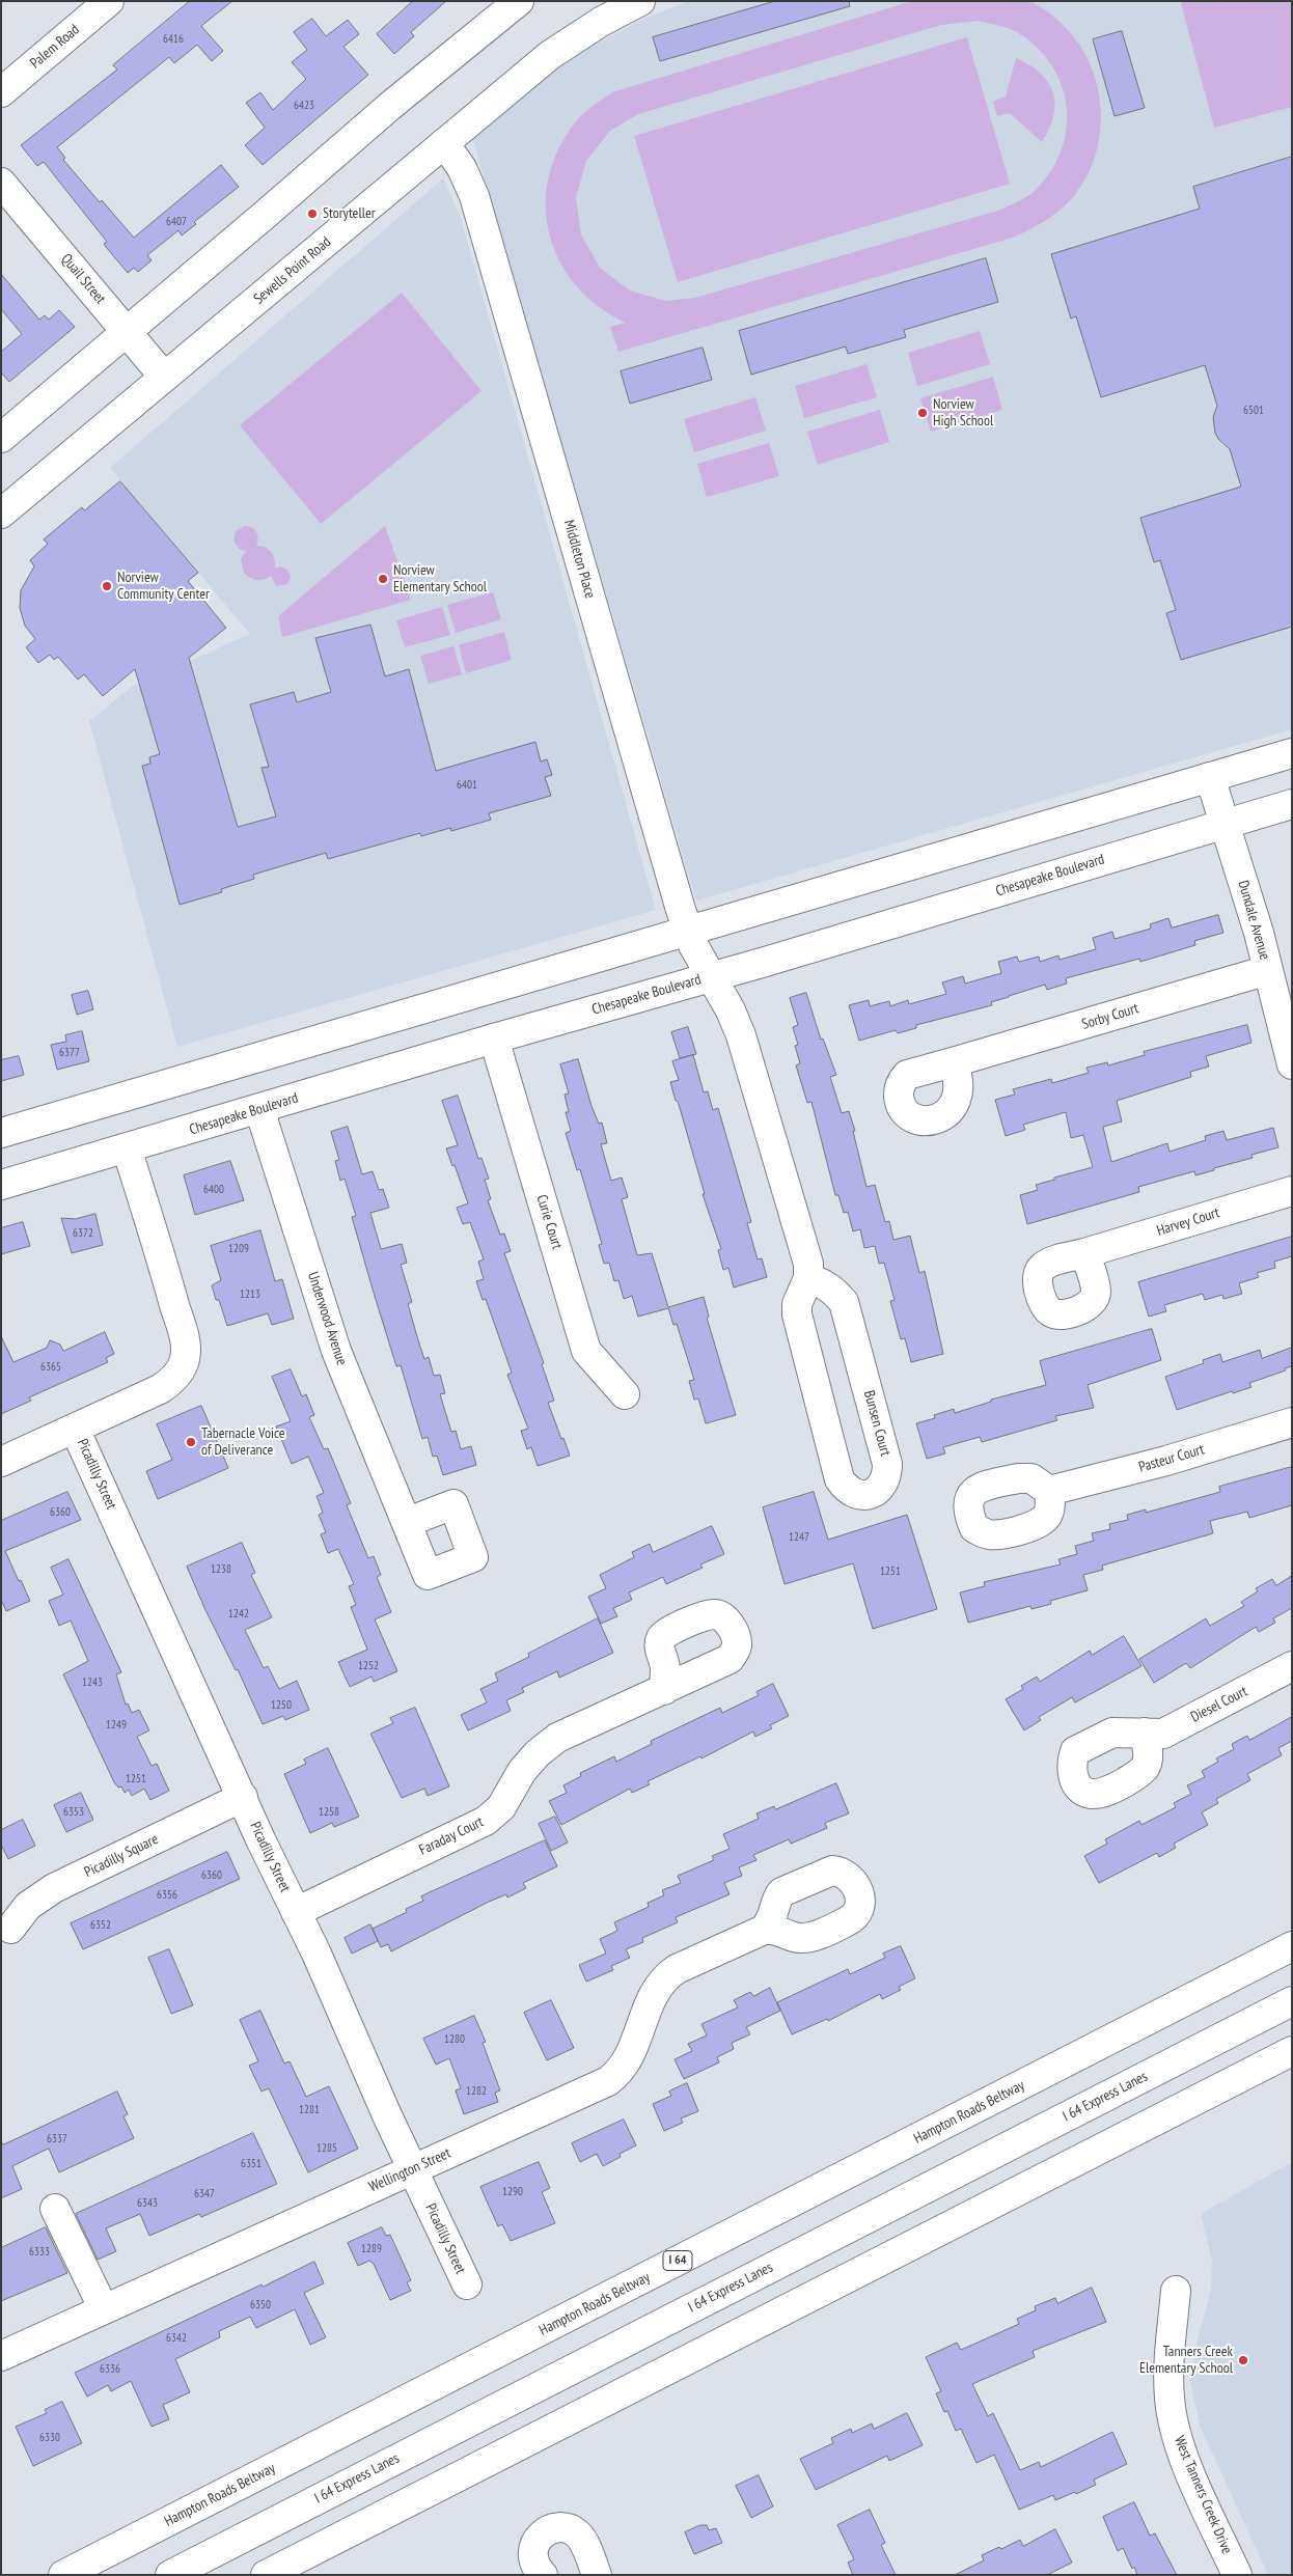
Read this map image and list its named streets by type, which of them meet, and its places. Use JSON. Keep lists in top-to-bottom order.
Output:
{
  "streets": {
    "main road": [
      "Palem Road",
      "Sewells Point Road",
      "Quail Street",
      "Middleton Place",
      "Chesapeake Boulevard",
      "Dundale Avenue",
      "Sorby Court",
      "Curie Court",
      "Harvey Court",
      "Underwood Avenue",
      "Bunsen Court",
      "Pasteur Court",
      "Picadilly Street",
      "Diesel Court",
      "Faraday Court",
      "Picadilly Square",
      "I 64 Express Lanes",
      "Hampton Roads Beltway",
      "Wellington Street",
      "I 64",
      "West Tanners Creek Drive"
    ]
  },
  "crossings": [
    ["Sewells Point Road", "Quail Street"],
    ["Sewells Point Road", "Middleton Place"],
    ["Middleton Place", "Chesapeake Boulevard"],
    ["Middleton Place", "Bunsen Court"],
    ["Chesapeake Boulevard", "Dundale Avenue"],
    ["Chesapeake Boulevard", "Curie Court"],
    ["Chesapeake Boulevard", "Underwood Avenue"],
    ["Chesapeake Boulevard", "Bunsen Court"],
    ["Dundale Avenue", "Sorby Court"],
    ["Picadilly Street", "Faraday Court"],
    ["Picadilly Street", "Picadilly Square"],
    ["Picadilly Street", "Wellington Street"]
  ],
  "places": [
    "Storyteller",
    "Norview High School",
    "Norview Elementary School",
    "Norview Community Center",
    "Tabernacle Voice of Deliverance",
    "Tanners Creek Elementary School"
  ],
  "house_numbers": [
    "6416",
    "6423",
    "6407",
    "6501",
    "6401",
    "6377",
    "6400",
    "6372",
    "1209",
    "1213",
    "6365",
    "6360",
    "1247",
    "1238",
    "1251",
    "1242",
    "1252",
    "1243",
    "1250",
    "1249",
    "1251",
    "6353",
    "1258",
    "6360",
    "6356",
    "6352",
    "1280",
    "1282",
    "1281",
    "6337",
    "1285",
    "6351",
    "1290",
    "6347",
    "6343",
    "1289",
    "6333",
    "6350",
    "6342",
    "6336",
    "6330"
  ]
}
